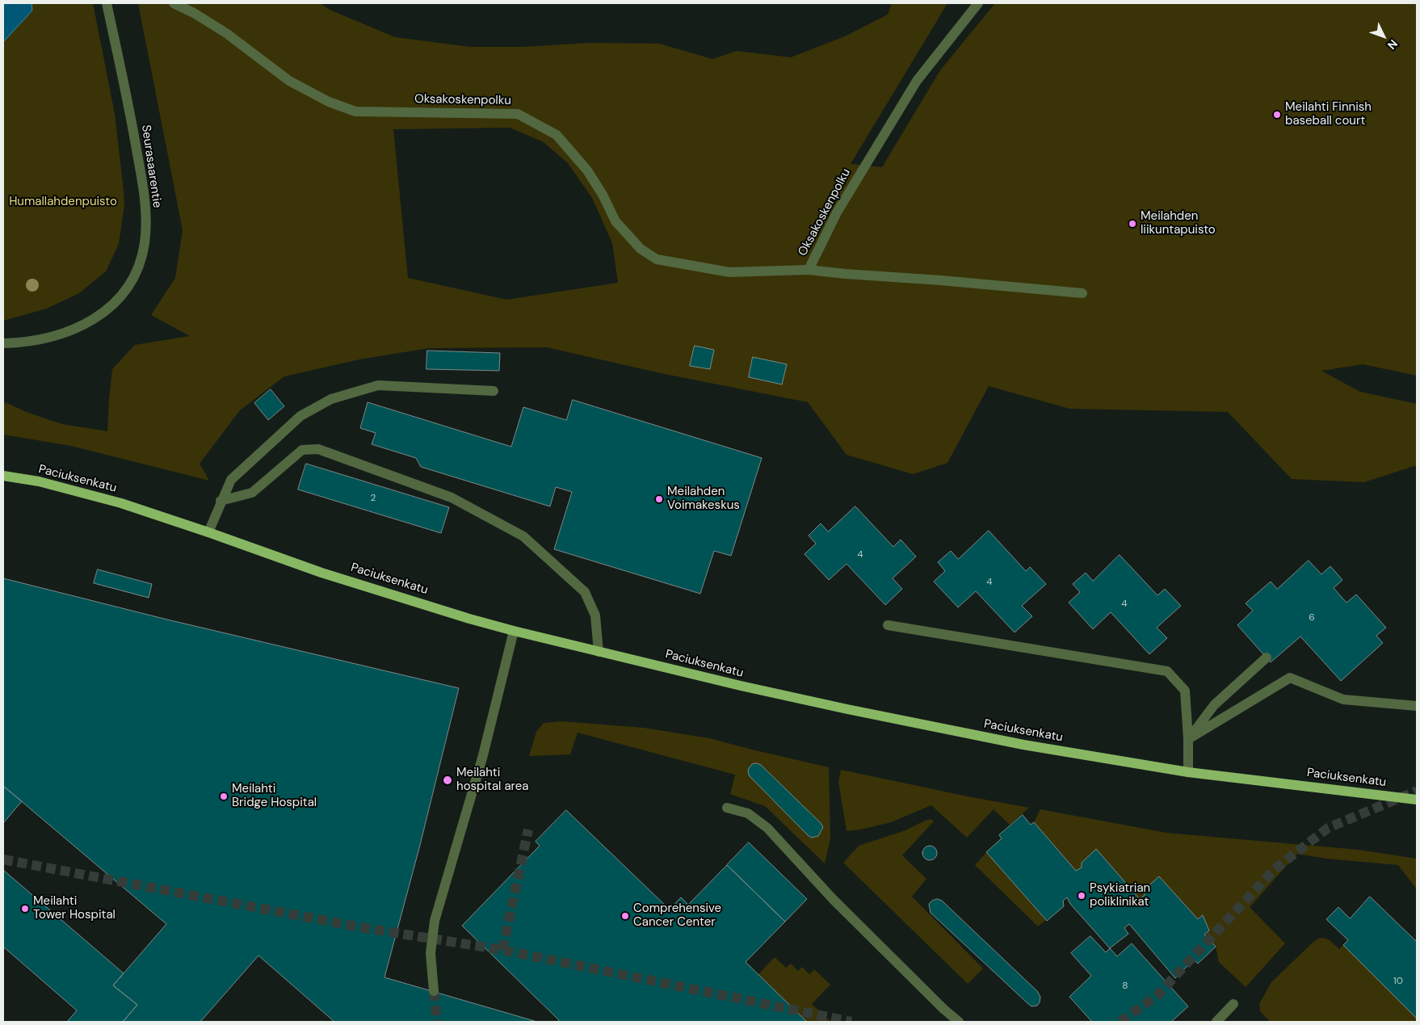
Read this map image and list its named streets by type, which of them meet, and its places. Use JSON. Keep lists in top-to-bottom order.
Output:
{
  "streets": {
    "main road": ["Paciuksenkatu"],
    "street": ["Oksakoskenpolku", "Seurasaarentie"]
  },
  "parks": ["Humallahdenpuisto"],
  "places": [
    "Meilahti Finnish baseball court",
    "Meilahden liikuntapuisto",
    "Meilahden Voimakeskus",
    "Meilahti hospital area",
    "Meilahti Bridge Hospital",
    "Psykiatrian poliklinikat",
    "Meilahti Tower Hospital",
    "Comprehensive Cancer Center"
  ],
  "house_numbers": [
    "2",
    "4",
    "4",
    "4",
    "6",
    "10",
    "8"
  ],
  "north": "bottom right"
}
